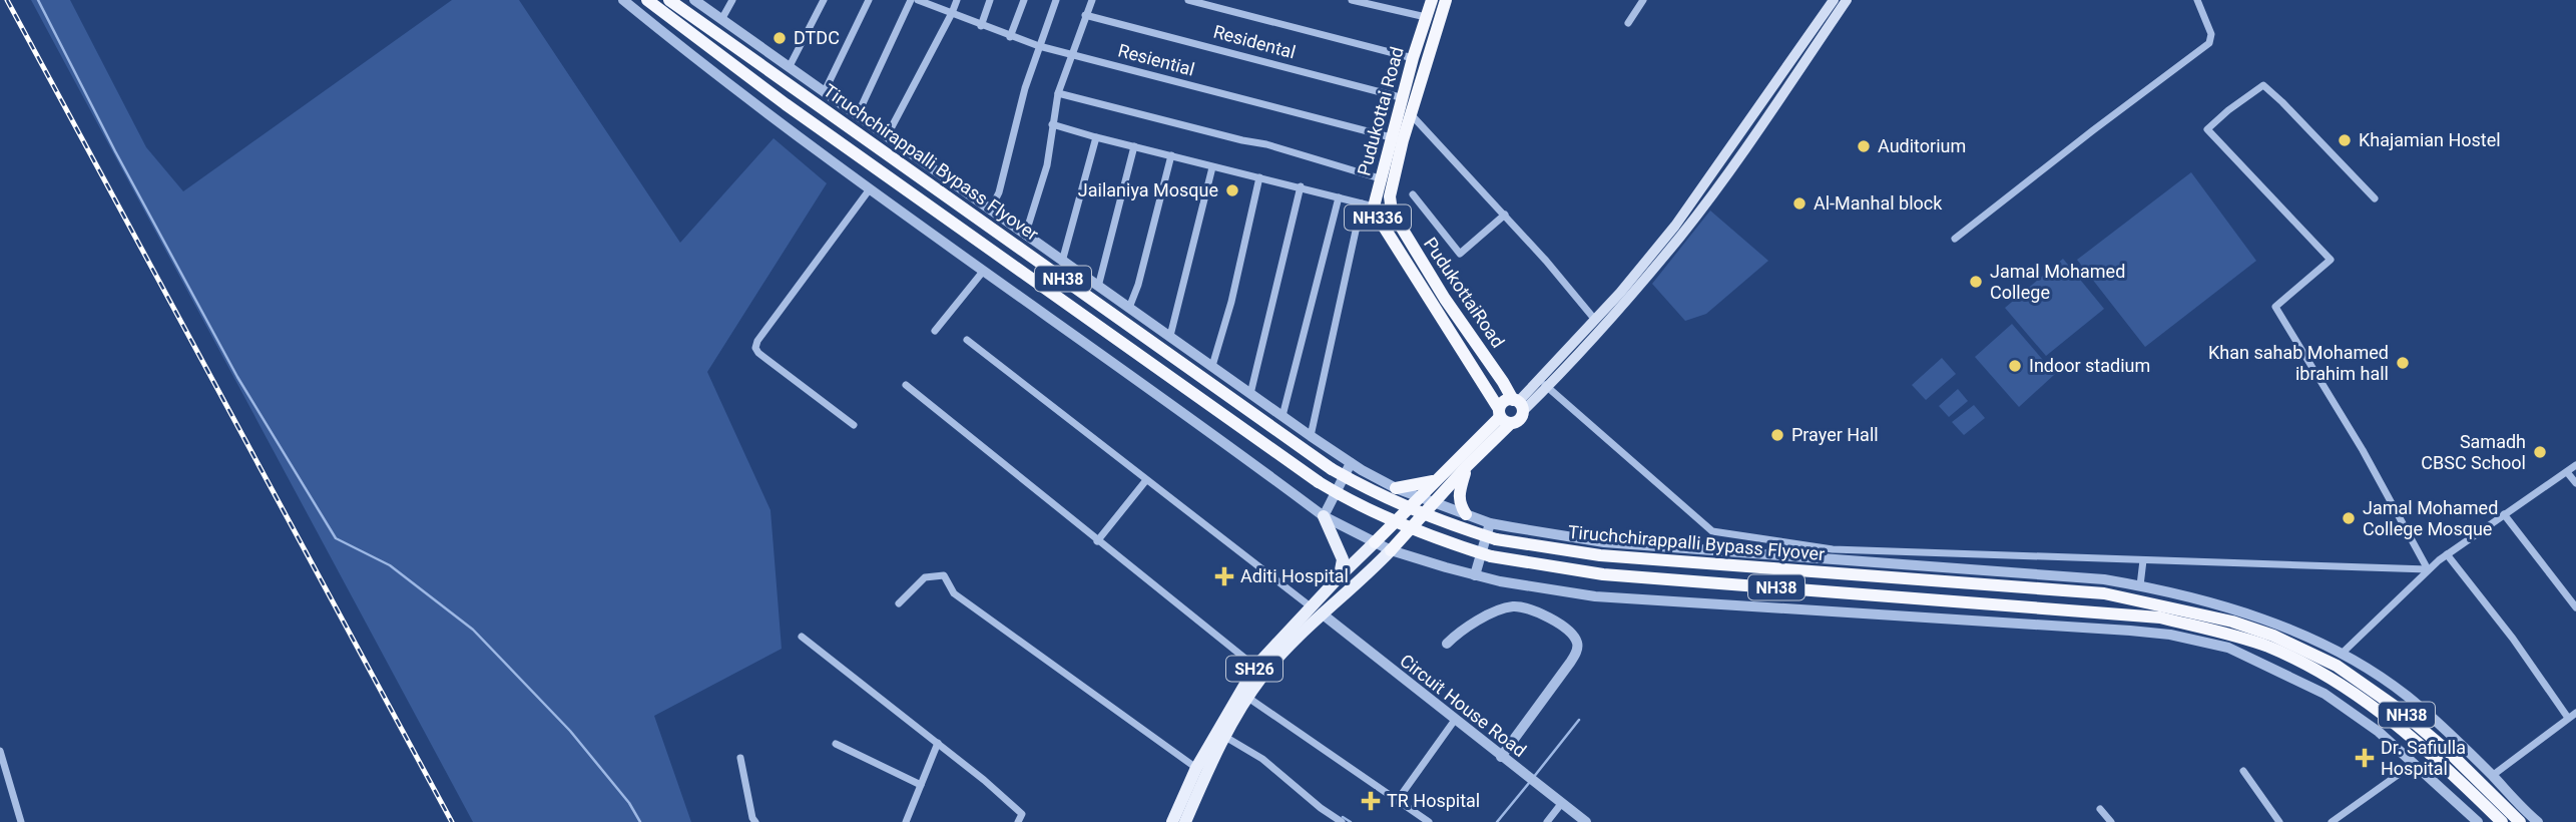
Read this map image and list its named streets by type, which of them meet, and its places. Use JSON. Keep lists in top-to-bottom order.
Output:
{
  "streets": {
    "highway": [
      "Pudukottai Road",
      "Tiruchchirappalli Bypass Flyover",
      "NH336",
      "NH38",
      "PudukottaiRoad"
    ],
    "main road": ["SH26"],
    "street": ["Residental", "Resiential", "Circuit House Road"]
  },
  "crossings": [
    ["Residental", "Pudukottai Road"],
    ["Residental", "PudukottaiRoad"],
    ["Resiential", "Pudukottai Road"],
    ["Pudukottai Road", "NH336"],
    ["Pudukottai Road", "PudukottaiRoad"],
    ["Tiruchchirappalli Bypass Flyover", "NH38"],
    ["SH26", "Circuit House Road"]
  ],
  "places": {
    "other": [
      "DTDC",
      "Khajamian Hostel",
      "Auditorium",
      "Jailaniya Mosque",
      "Al-Manhal block",
      "Jamal Mohamed College",
      "Khan sahab Mohamed ibrahim hall",
      "Indoor stadium",
      "Prayer Hall",
      "Samadh CBSC School",
      "Jamal Mohamed College Mosque"
    ],
    "health": ["Aditi Hospital", "Dr. Safiulla Hospital", "TR Hospital"]
  }
}
